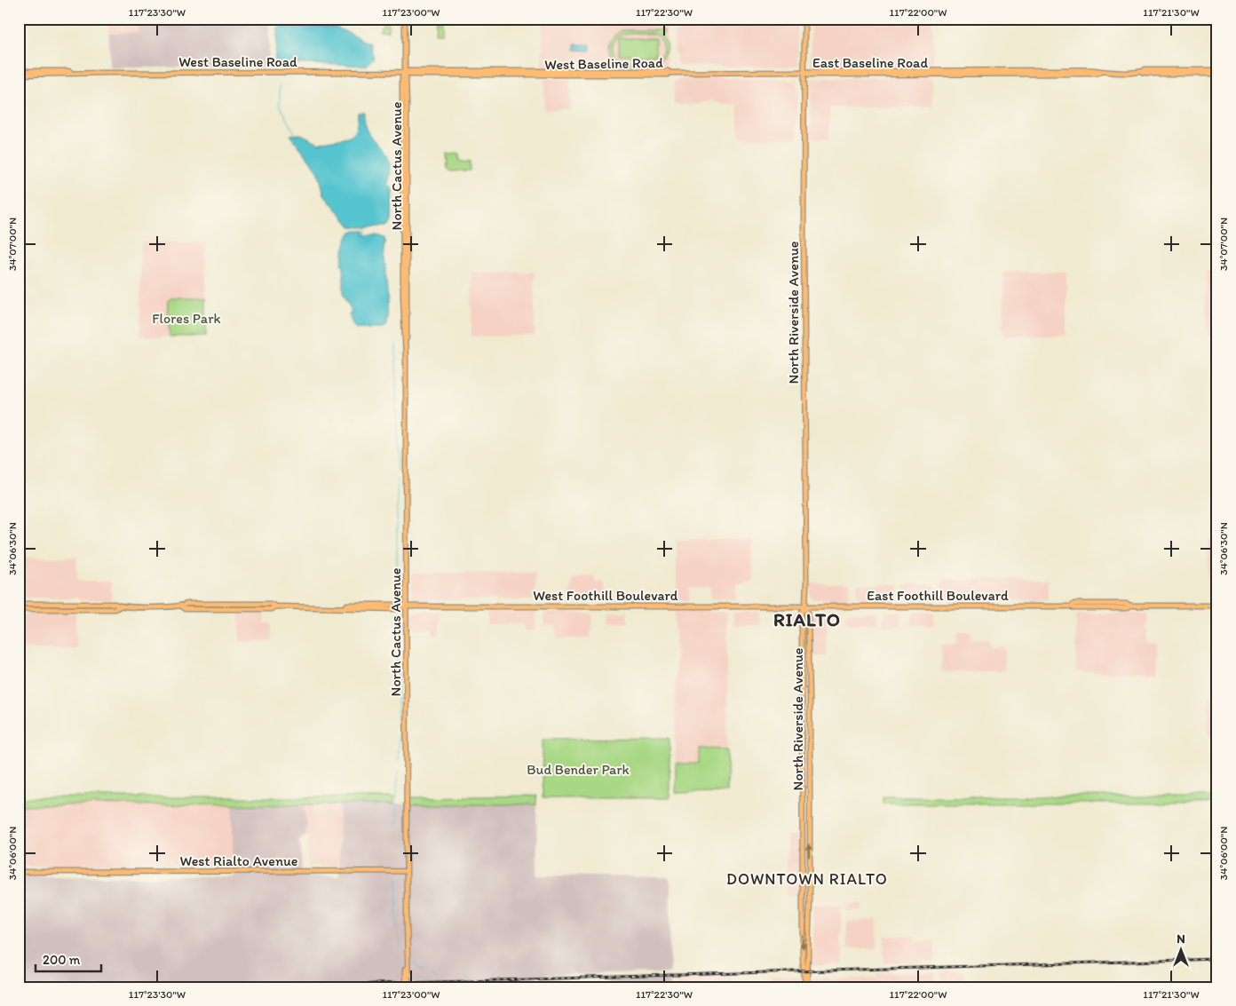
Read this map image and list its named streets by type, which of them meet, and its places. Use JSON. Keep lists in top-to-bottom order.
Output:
{
  "streets": {
    "main road": [
      "West Baseline Road",
      "East Baseline Road",
      "North Cactus Avenue",
      "North Riverside Avenue",
      "West Foothill Boulevard",
      "East Foothill Boulevard",
      "West Rialto Avenue"
    ]
  },
  "crossings": [
    ["West Baseline Road", "East Baseline Road"],
    ["West Baseline Road", "North Cactus Avenue"],
    ["West Baseline Road", "North Riverside Avenue"],
    ["East Baseline Road", "North Riverside Avenue"],
    ["North Cactus Avenue", "West Foothill Boulevard"],
    ["North Cactus Avenue", "West Rialto Avenue"],
    ["North Riverside Avenue", "West Foothill Boulevard"],
    ["North Riverside Avenue", "East Foothill Boulevard"],
    ["West Foothill Boulevard", "East Foothill Boulevard"]
  ],
  "districts": ["RIALTO", "DOWNTOWN RIALTO"],
  "parks": ["Flores Park", "Bud Bender Park"],
  "scale_bar": "200 m",
  "north": "top",
  "coordinates": [
    "117°23'30\"W",
    "117°23'00\"W",
    "117°22'30\"W",
    "117°22'00\"W",
    "117°21'30\"W",
    "34°07'00\"N",
    "34°06'30\"N",
    "34°06'00\"N"
  ]
}
